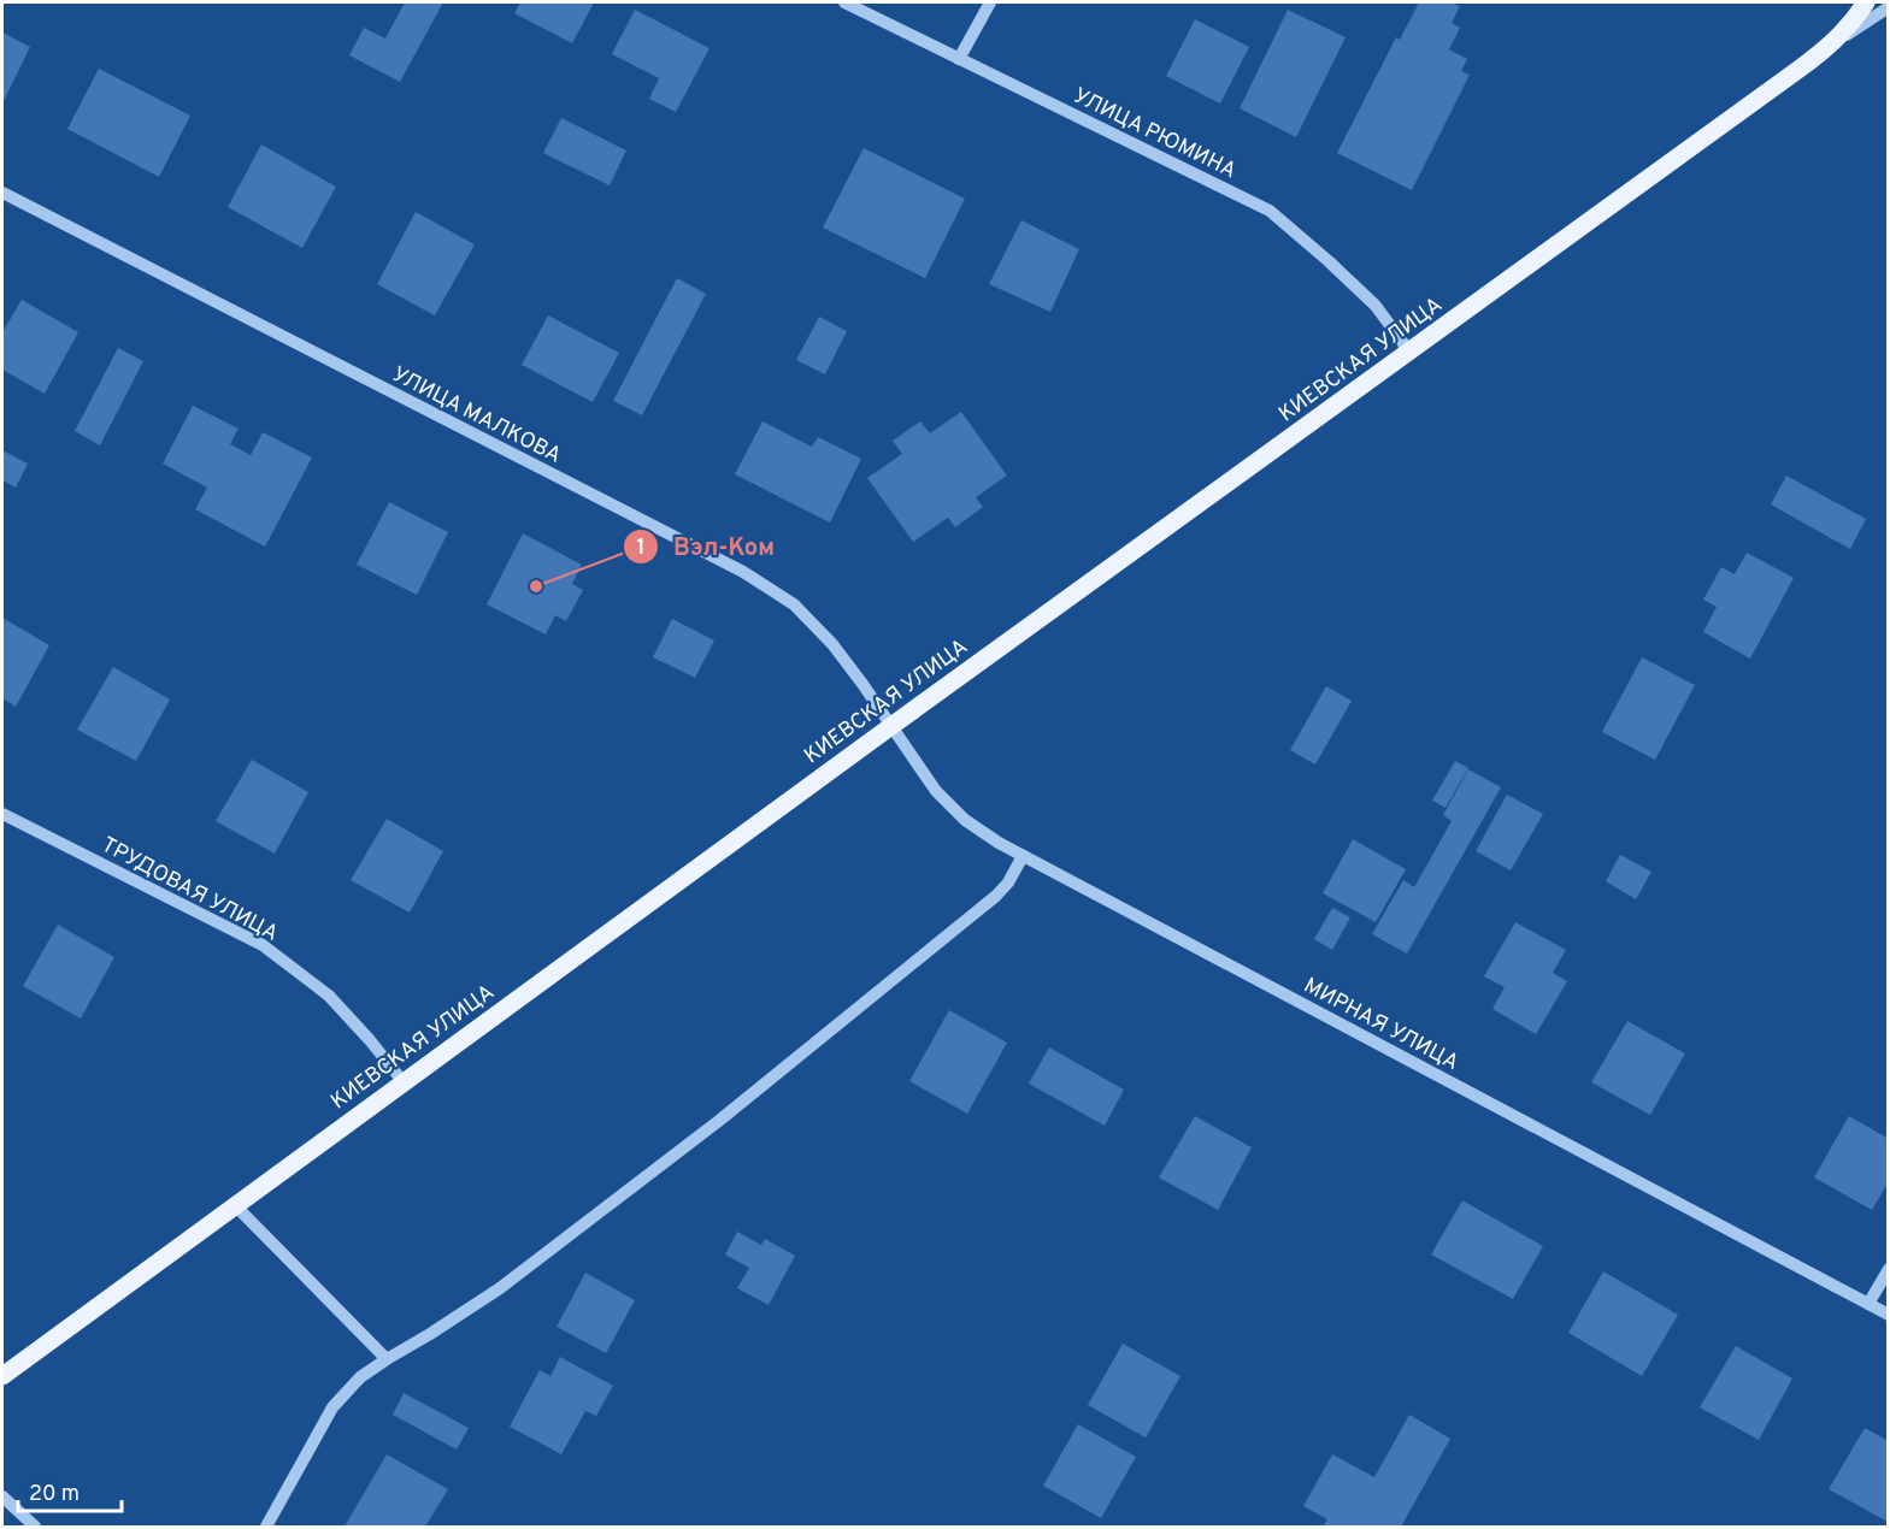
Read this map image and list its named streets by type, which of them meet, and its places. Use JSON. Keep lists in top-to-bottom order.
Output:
{
  "streets": {
    "main road": ["КИЕВСКАЯ УЛИЦА"],
    "street": [
      "УЛИЦА РЮМИНА",
      "УЛИЦА МАЛКОВА",
      "ТРУДОВАЯ УЛИЦА",
      "МИРНАЯ УЛИЦА"
    ]
  },
  "crossings": [
    ["УЛИЦА РЮМИНА", "КИЕВСКАЯ УЛИЦА"],
    ["КИЕВСКАЯ УЛИЦА", "УЛИЦА МАЛКОВА"],
    ["КИЕВСКАЯ УЛИЦА", "ТРУДОВАЯ УЛИЦА"],
    ["КИЕВСКАЯ УЛИЦА", "МИРНАЯ УЛИЦА"],
    ["УЛИЦА МАЛКОВА", "МИРНАЯ УЛИЦА"]
  ],
  "places": ["Вэл-Ком"],
  "scale_bar": "20 m"
}
